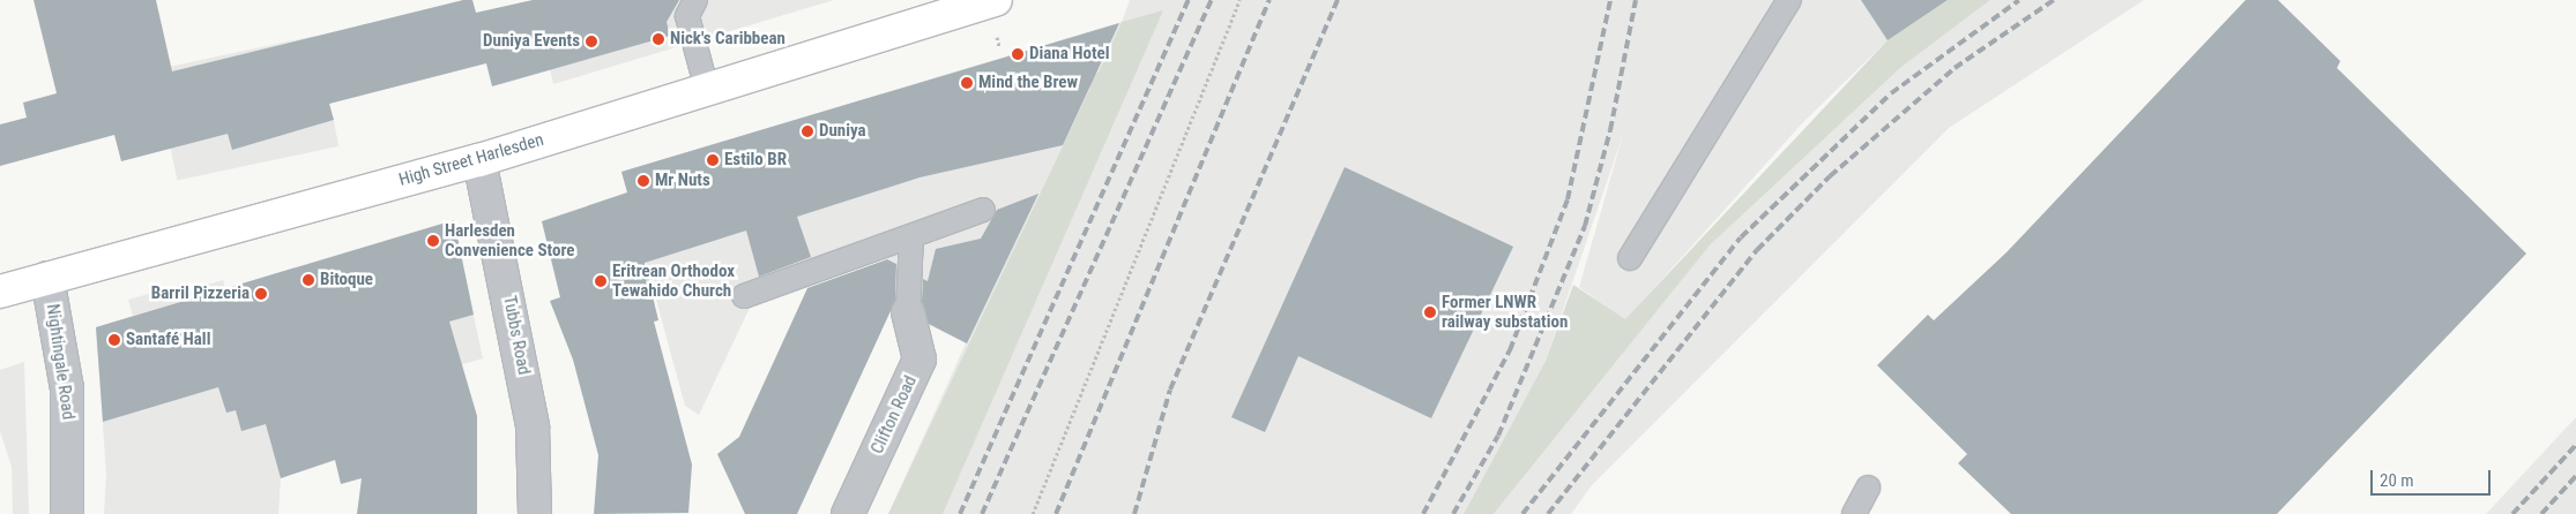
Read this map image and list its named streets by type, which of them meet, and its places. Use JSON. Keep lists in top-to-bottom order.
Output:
{
  "streets": {
    "main road": ["High Street Harlesden"],
    "street": ["Tubbs Road", "Nightingale Road", "Clifton Road"]
  },
  "crossings": [
    ["High Street Harlesden", "Tubbs Road"],
    ["High Street Harlesden", "Nightingale Road"]
  ],
  "places": [
    "Nick's Caribbean",
    "Duniya Events",
    "Diana Hotel",
    "Mind the Brew",
    "Duniya",
    "Estilo BR",
    "Mr Nuts",
    "Harlesden Convenience Store",
    "Bitoque",
    "Eritrean Orthodox Tewahido Church",
    "Barril Pizzeria",
    "Former LNWR railway substation",
    "Santafé Hall"
  ],
  "scale_bar": "20 m"
}
